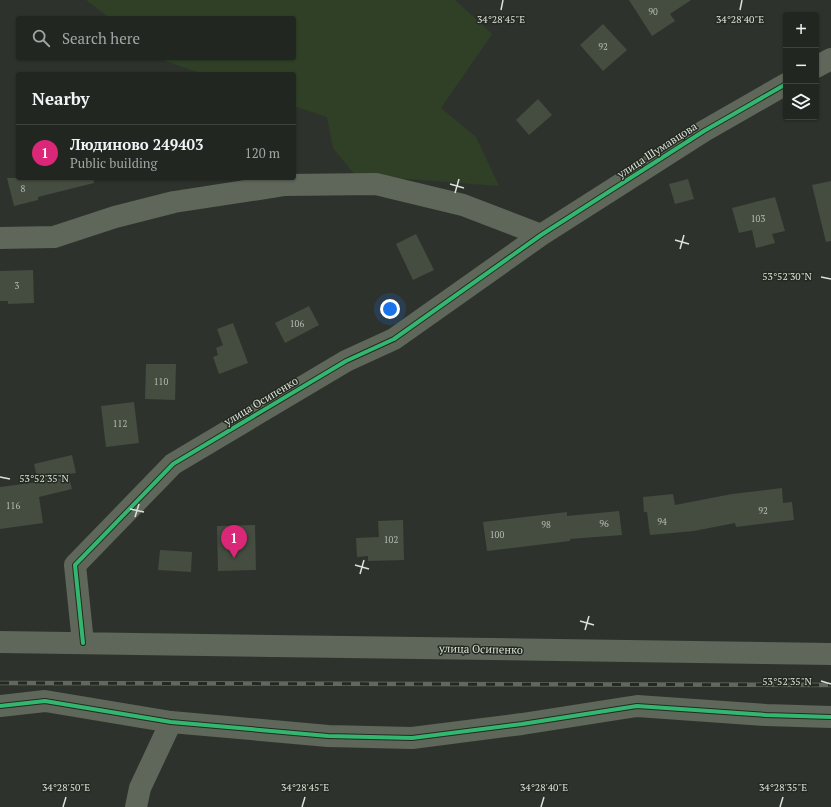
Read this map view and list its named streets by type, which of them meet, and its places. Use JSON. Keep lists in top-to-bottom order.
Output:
{
  "streets": {
    "street": ["улица Шумавцова", "улица Осипенко"]
  },
  "crossings": [
    ["улица Шумавцова", "улица Осипенко"]
  ],
  "house_numbers": [
    "90",
    "92",
    "8",
    "103",
    "3",
    "106",
    "110",
    "112",
    "116",
    "92",
    "94",
    "96",
    "98",
    "100",
    "102"
  ],
  "page": {
    "map_buttons": ["+", "−"],
    "search": "Search here",
    "heading": "Nearby",
    "list": [
      {
        "mark": "1",
        "name": "Людиново 249403",
        "note": "Public building",
        "value": "120 m"
      }
    ],
    "pins": "1"
  },
  "coordinates": [
    "34°28'45\"E",
    "34°28'40\"E",
    "53°52'30\"N",
    "53°52'35\"N",
    "34°28'50\"E",
    "34°28'35\"E"
  ]
}
